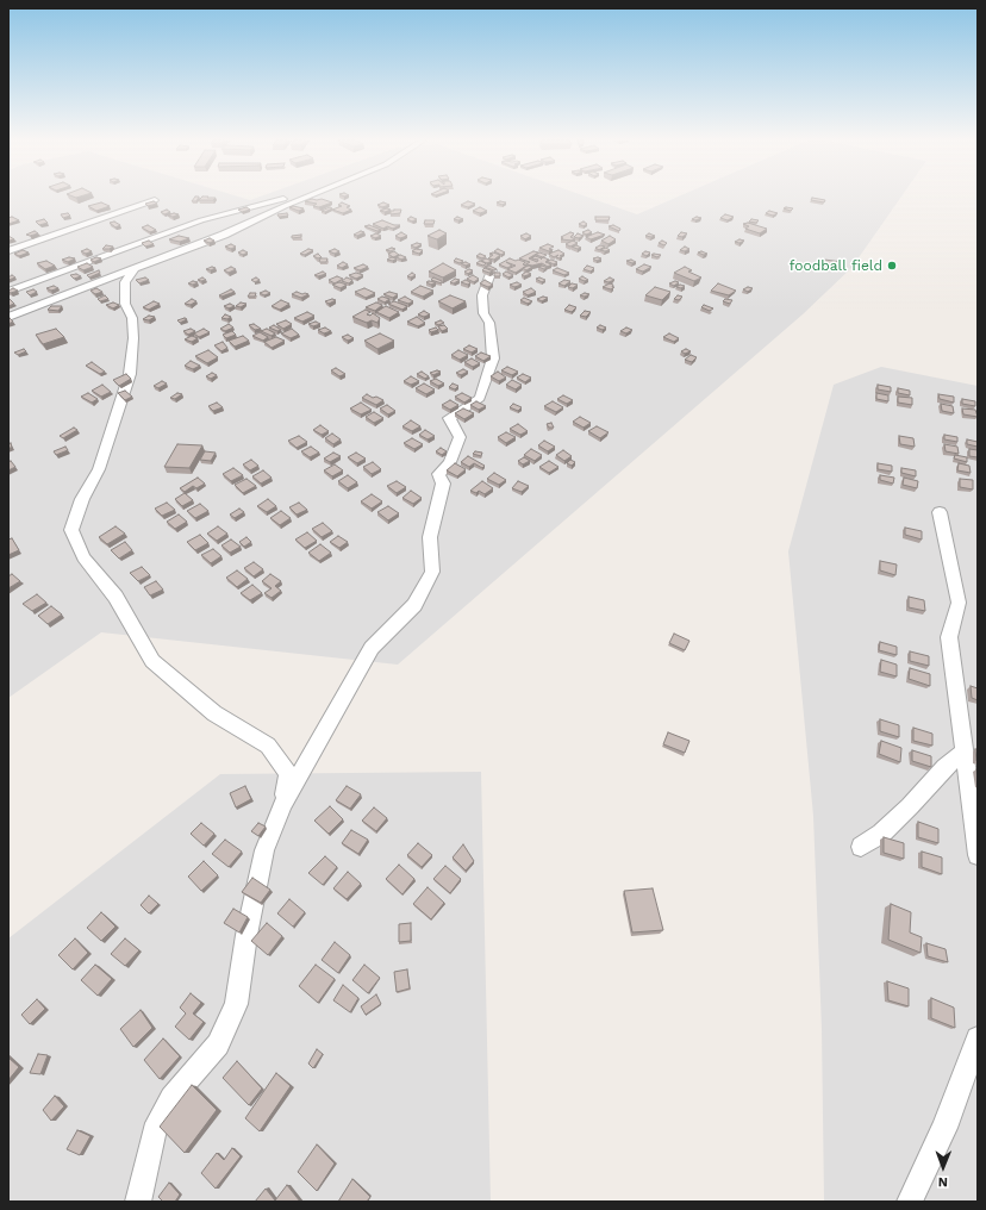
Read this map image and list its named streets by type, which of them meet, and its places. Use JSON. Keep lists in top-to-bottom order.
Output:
{
  "places": ["foodball field"],
  "north": "bottom"
}
